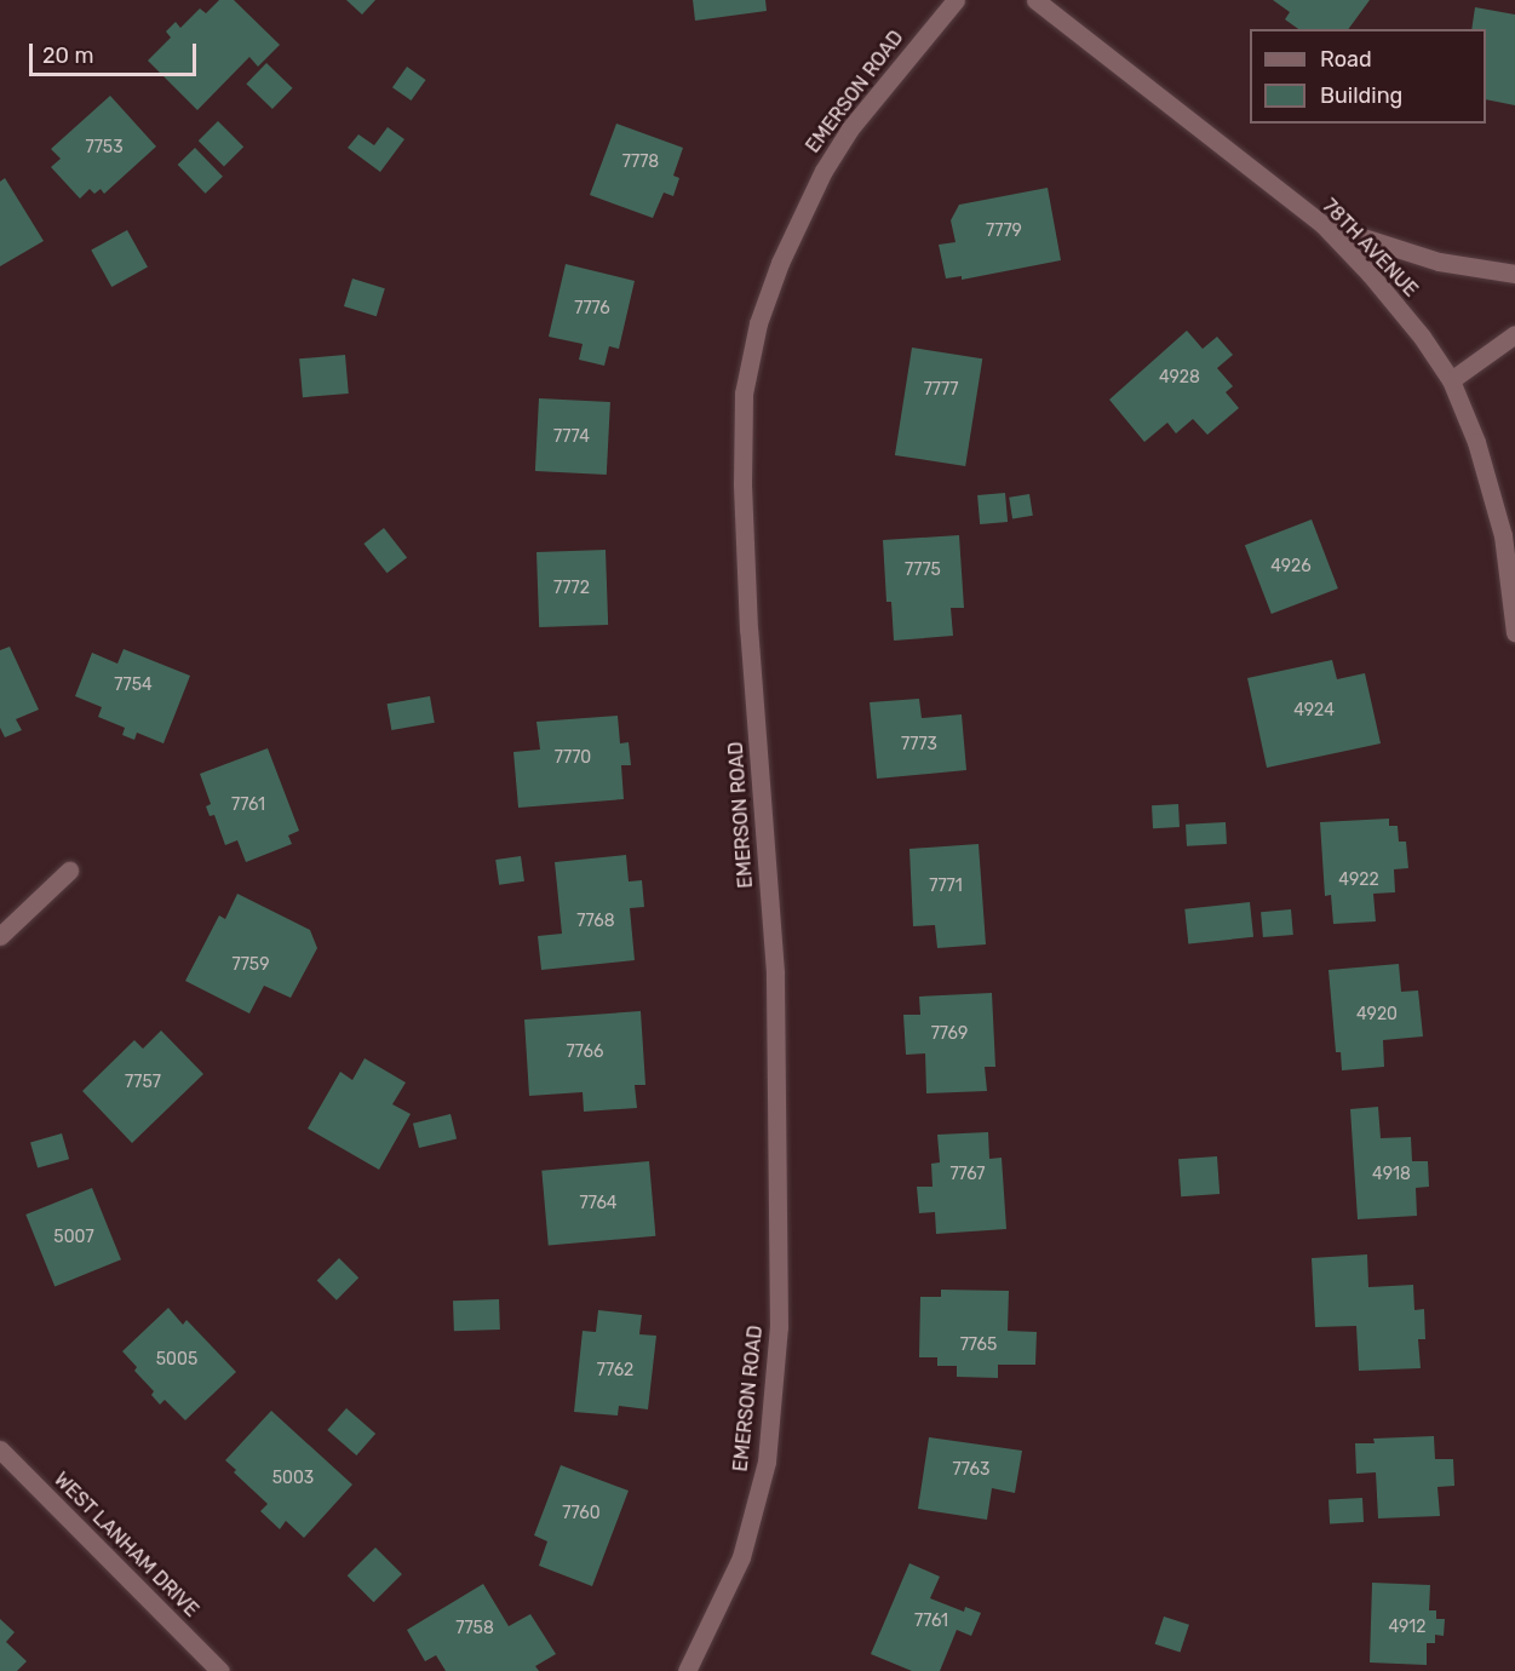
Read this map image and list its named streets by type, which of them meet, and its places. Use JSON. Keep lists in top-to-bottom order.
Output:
{
  "streets": {
    "street": ["EMERSON ROAD", "78TH AVENUE", "WEST LANHAM DRIVE"]
  },
  "house_numbers": [
    "7753",
    "7778",
    "7779",
    "7776",
    "4928",
    "7777",
    "7774",
    "4926",
    "7775",
    "7772",
    "7754",
    "4924",
    "7773",
    "7770",
    "7761",
    "4922",
    "7771",
    "7768",
    "7759",
    "4920",
    "7769",
    "7766",
    "7757",
    "7767",
    "4918",
    "7764",
    "5007",
    "7765",
    "5005",
    "7762",
    "7763",
    "5003",
    "7760",
    "7761",
    "4912",
    "7758"
  ],
  "legend": ["Road", "Building"],
  "scale_bar": "20 m"
}
